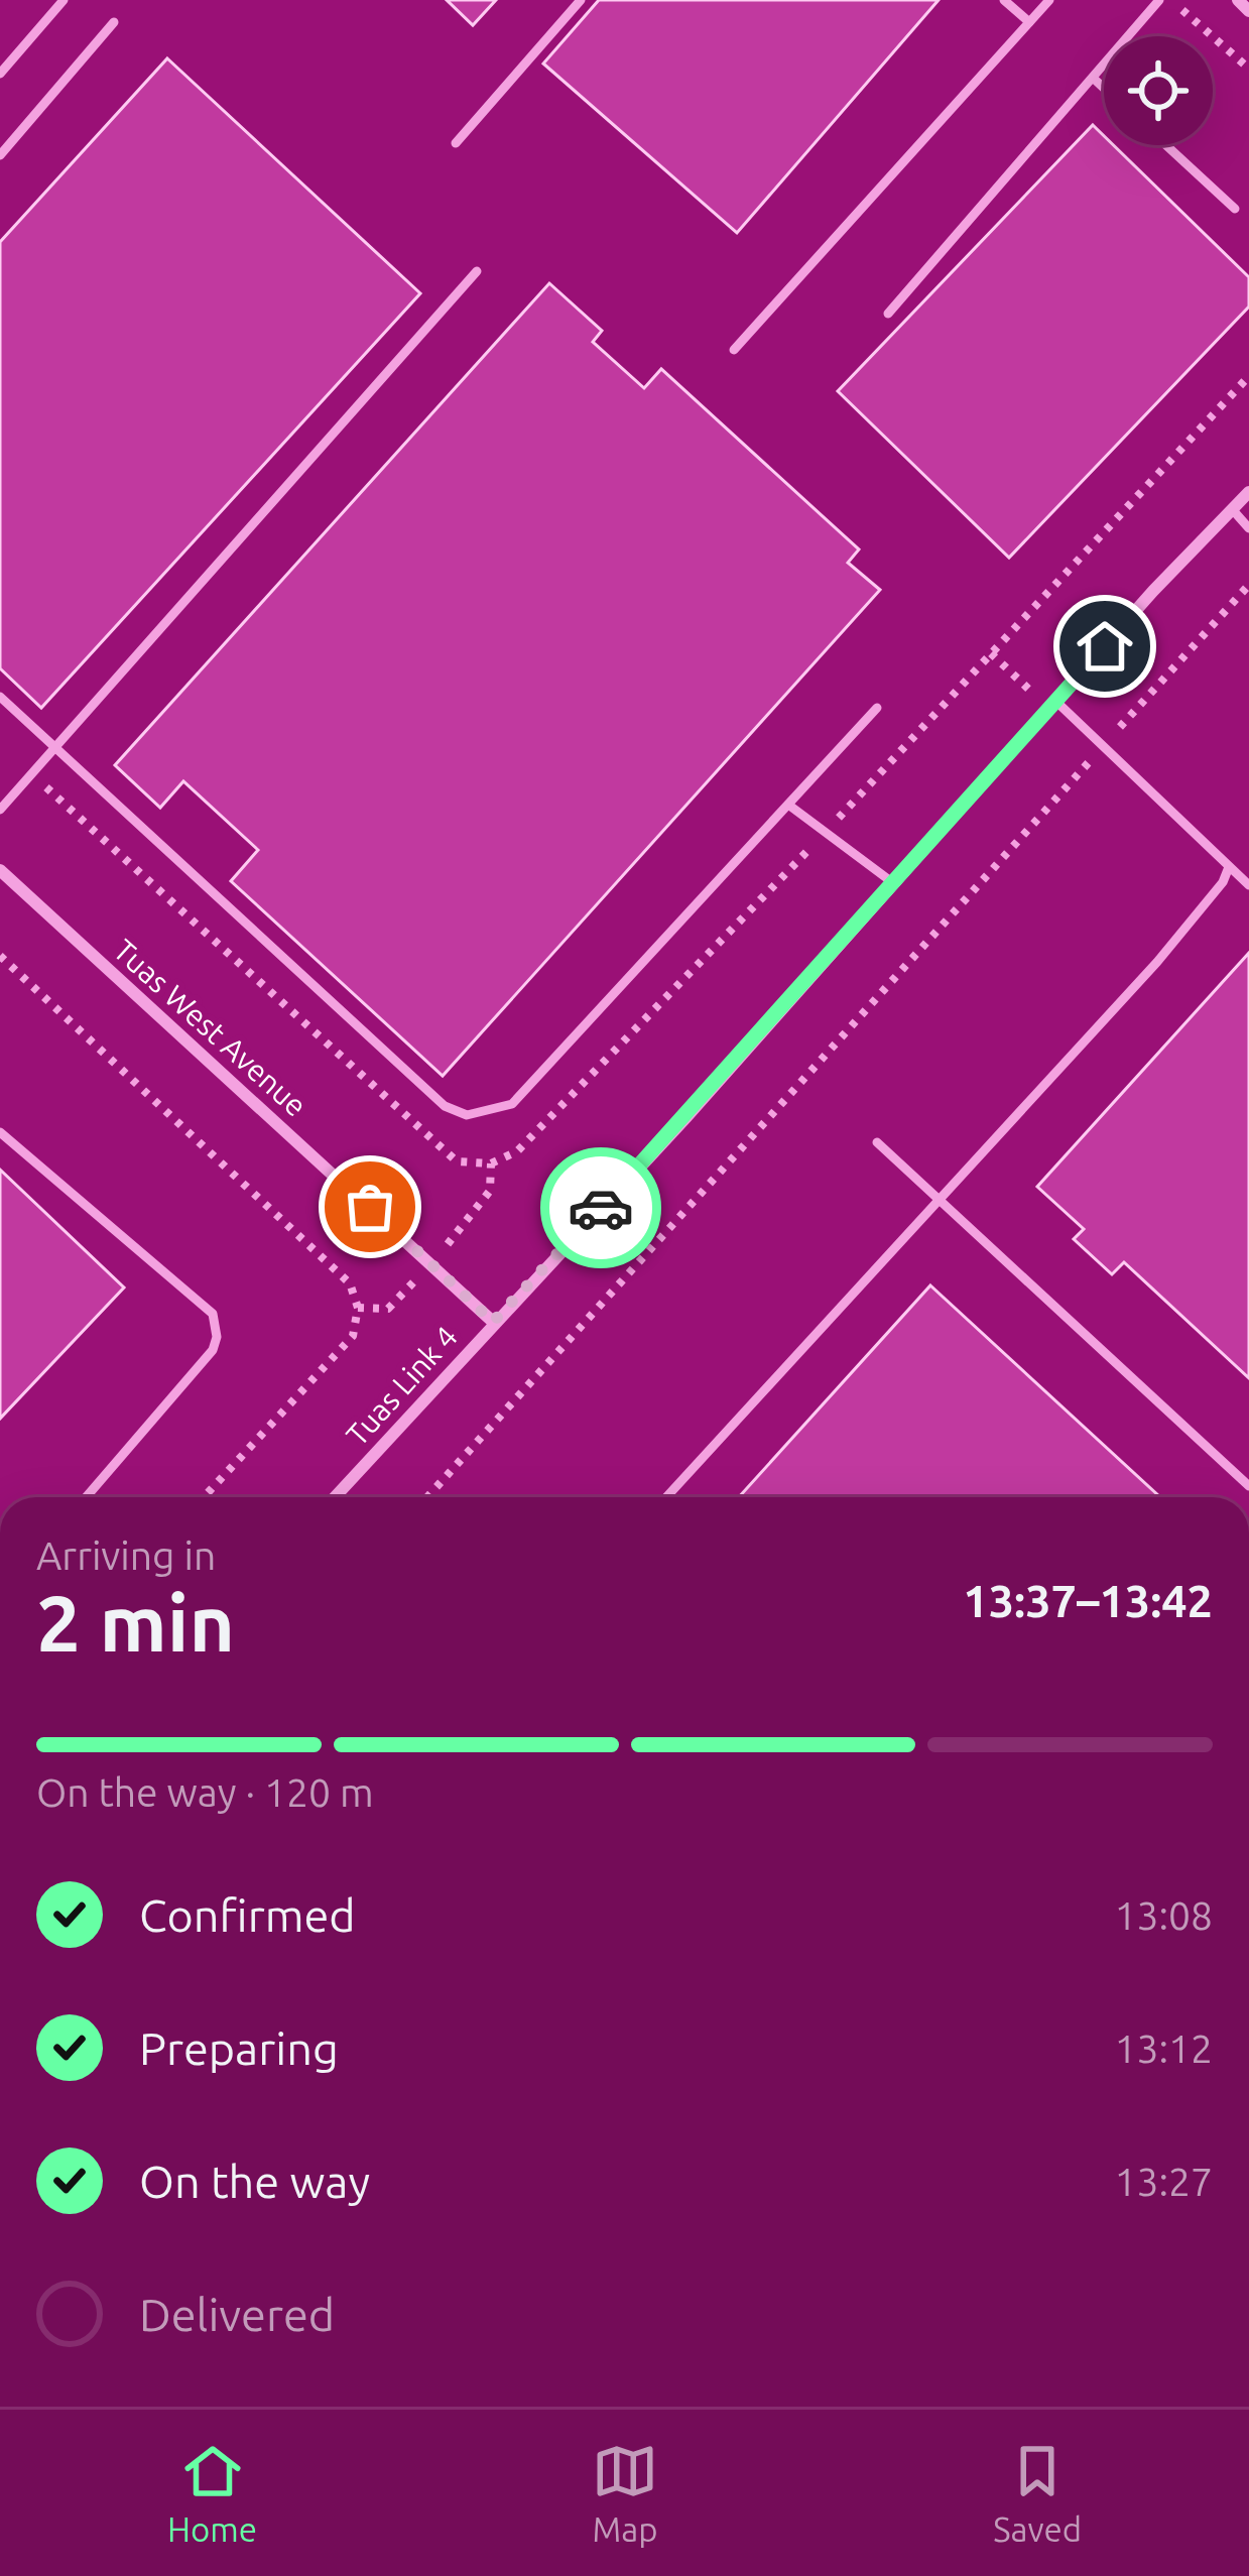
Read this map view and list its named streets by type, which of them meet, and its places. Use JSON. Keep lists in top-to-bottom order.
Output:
{
  "streets": {
    "street": ["Tuas West Avenue", "Tuas Link 4"]
  },
  "crossings": [
    ["Tuas West Avenue", "Tuas Link 4"]
  ],
  "page": {
    "heading": ["2 min", "Arriving in", "13:37–13:42"],
    "bar": "On the way · 120 m",
    "list": [
      ["Confirmed", "13:08"],
      ["Preparing", "13:12"],
      ["On the way", "13:27"],
      "Delivered"
    ],
    "tabs": ["Home", "Map", "Saved"]
  }
}
